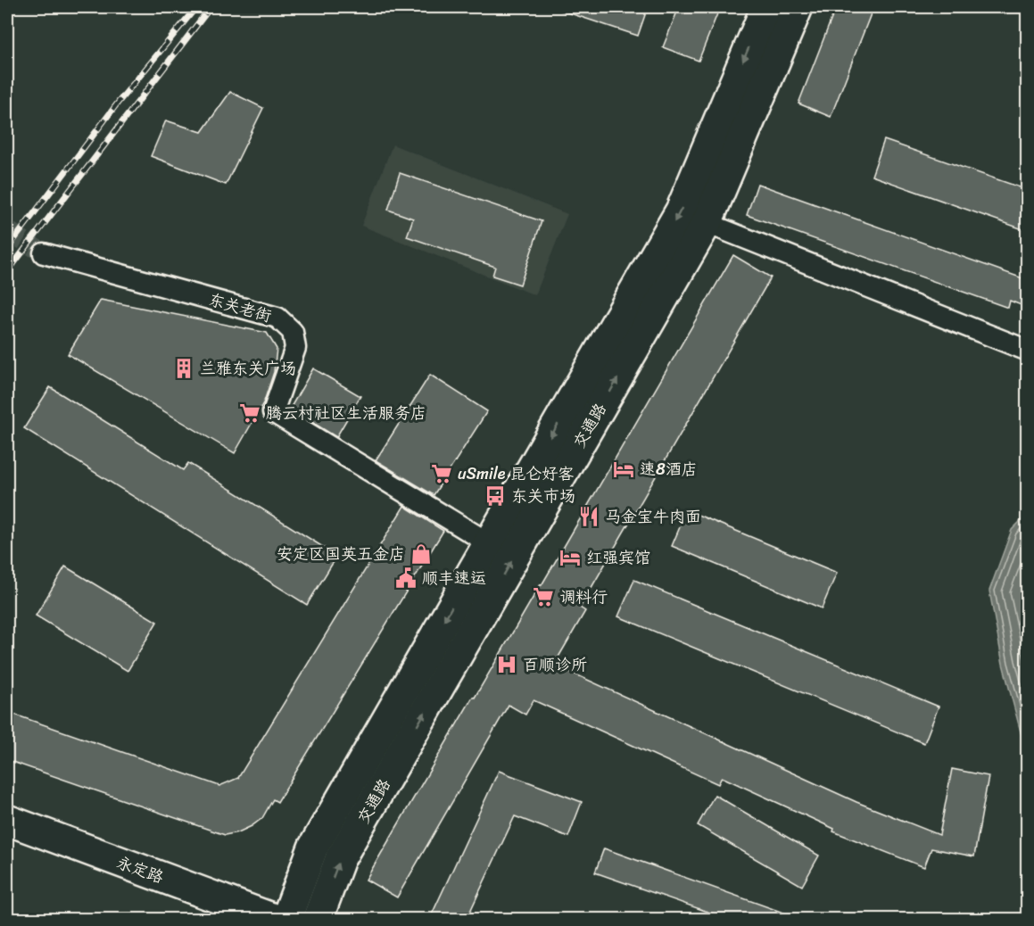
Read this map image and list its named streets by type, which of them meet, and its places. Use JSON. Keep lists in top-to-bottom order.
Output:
{
  "streets": {
    "main road": ["交通路", "永定路"],
    "street": ["东关老街"]
  },
  "crossings": [
    ["东关老街", "交通路"]
  ],
  "places": {
    "building": ["兰雅东关广场"],
    "supermarket": ["腾云村社区生活服务店", "uSmile 昆仑好客", "调料行"],
    "hotel": ["速8酒店", "红强宾馆"],
    "bus stop": ["东关市场"],
    "restaurant": ["马金宝牛肉面"],
    "shop": ["安定区国英五金店"],
    "public building": ["顺丰速运"],
    "hospital": ["百顺诊所"]
  }
}
